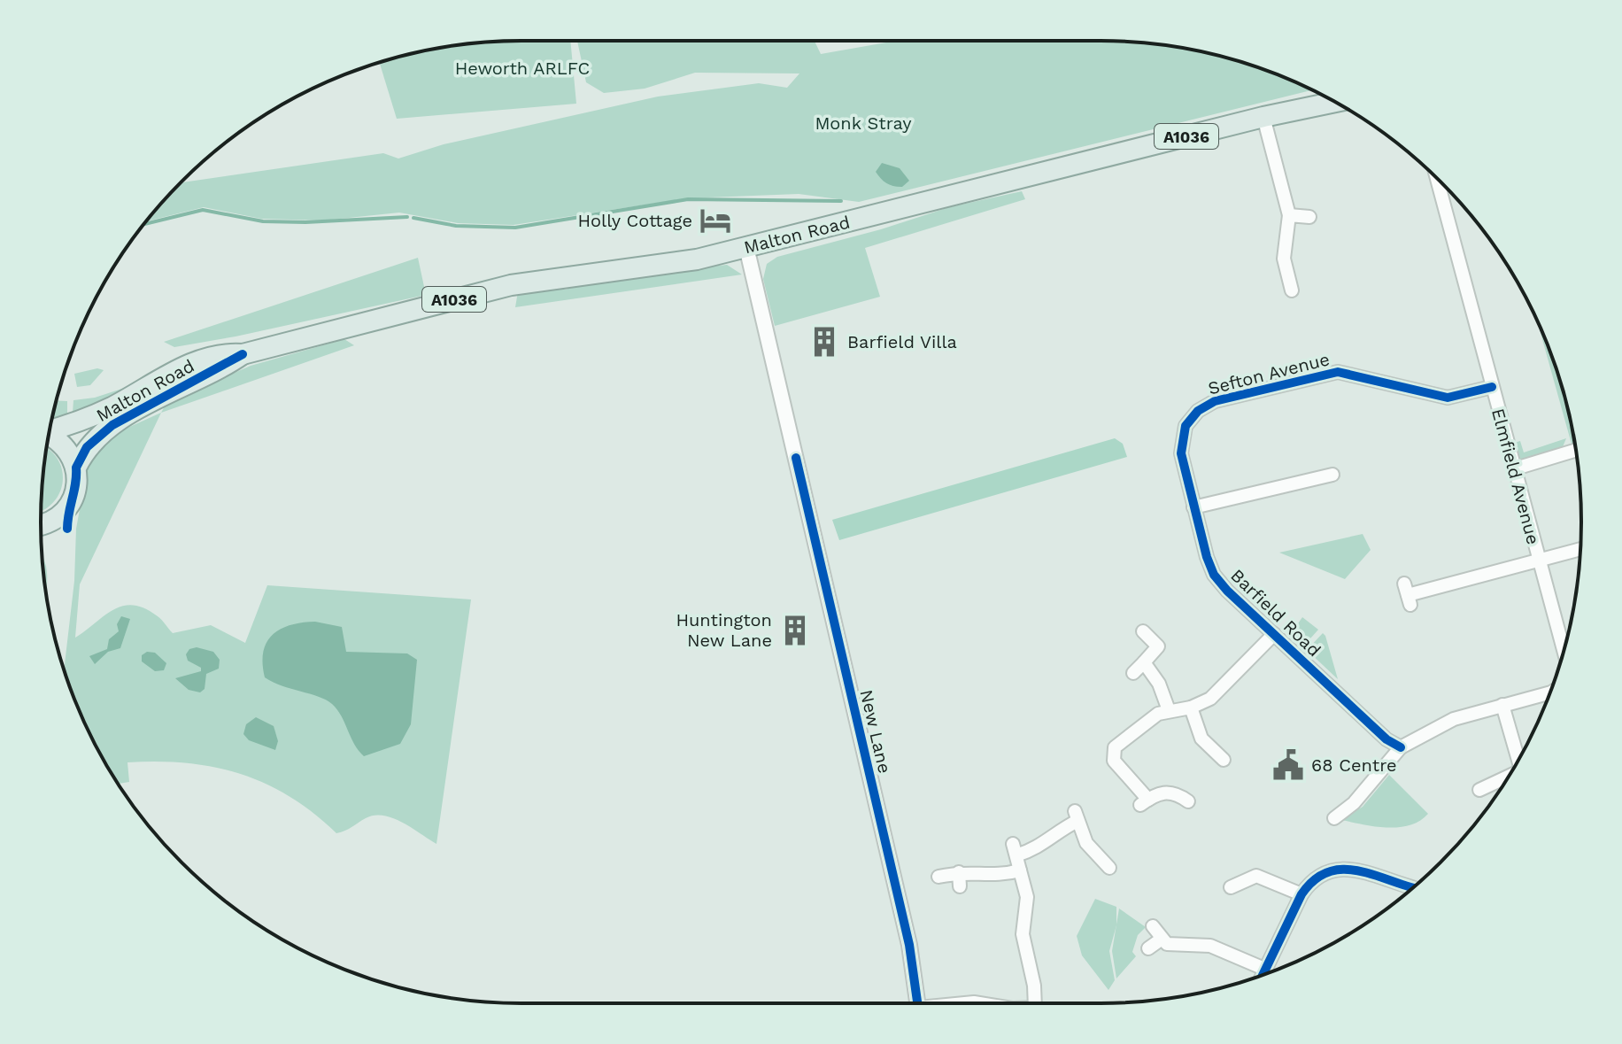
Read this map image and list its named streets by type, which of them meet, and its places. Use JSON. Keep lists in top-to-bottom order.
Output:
{
  "streets": {
    "main road": ["A1036", "Malton Road"],
    "street": [
      "Sefton Avenue",
      "Elmfield Avenue",
      "Barfield Road",
      "New Lane"
    ]
  },
  "crossings": [
    ["Malton Road", "New Lane"],
    ["Sefton Avenue", "Elmfield Avenue"],
    ["Sefton Avenue", "Barfield Road"]
  ],
  "parks": ["Heworth ARLFC", "Monk Stray"],
  "places": {
    "hotel": ["Holly Cottage"],
    "building": ["Barfield Villa", "Huntington New Lane"],
    "public building": ["68 Centre"]
  }
}
